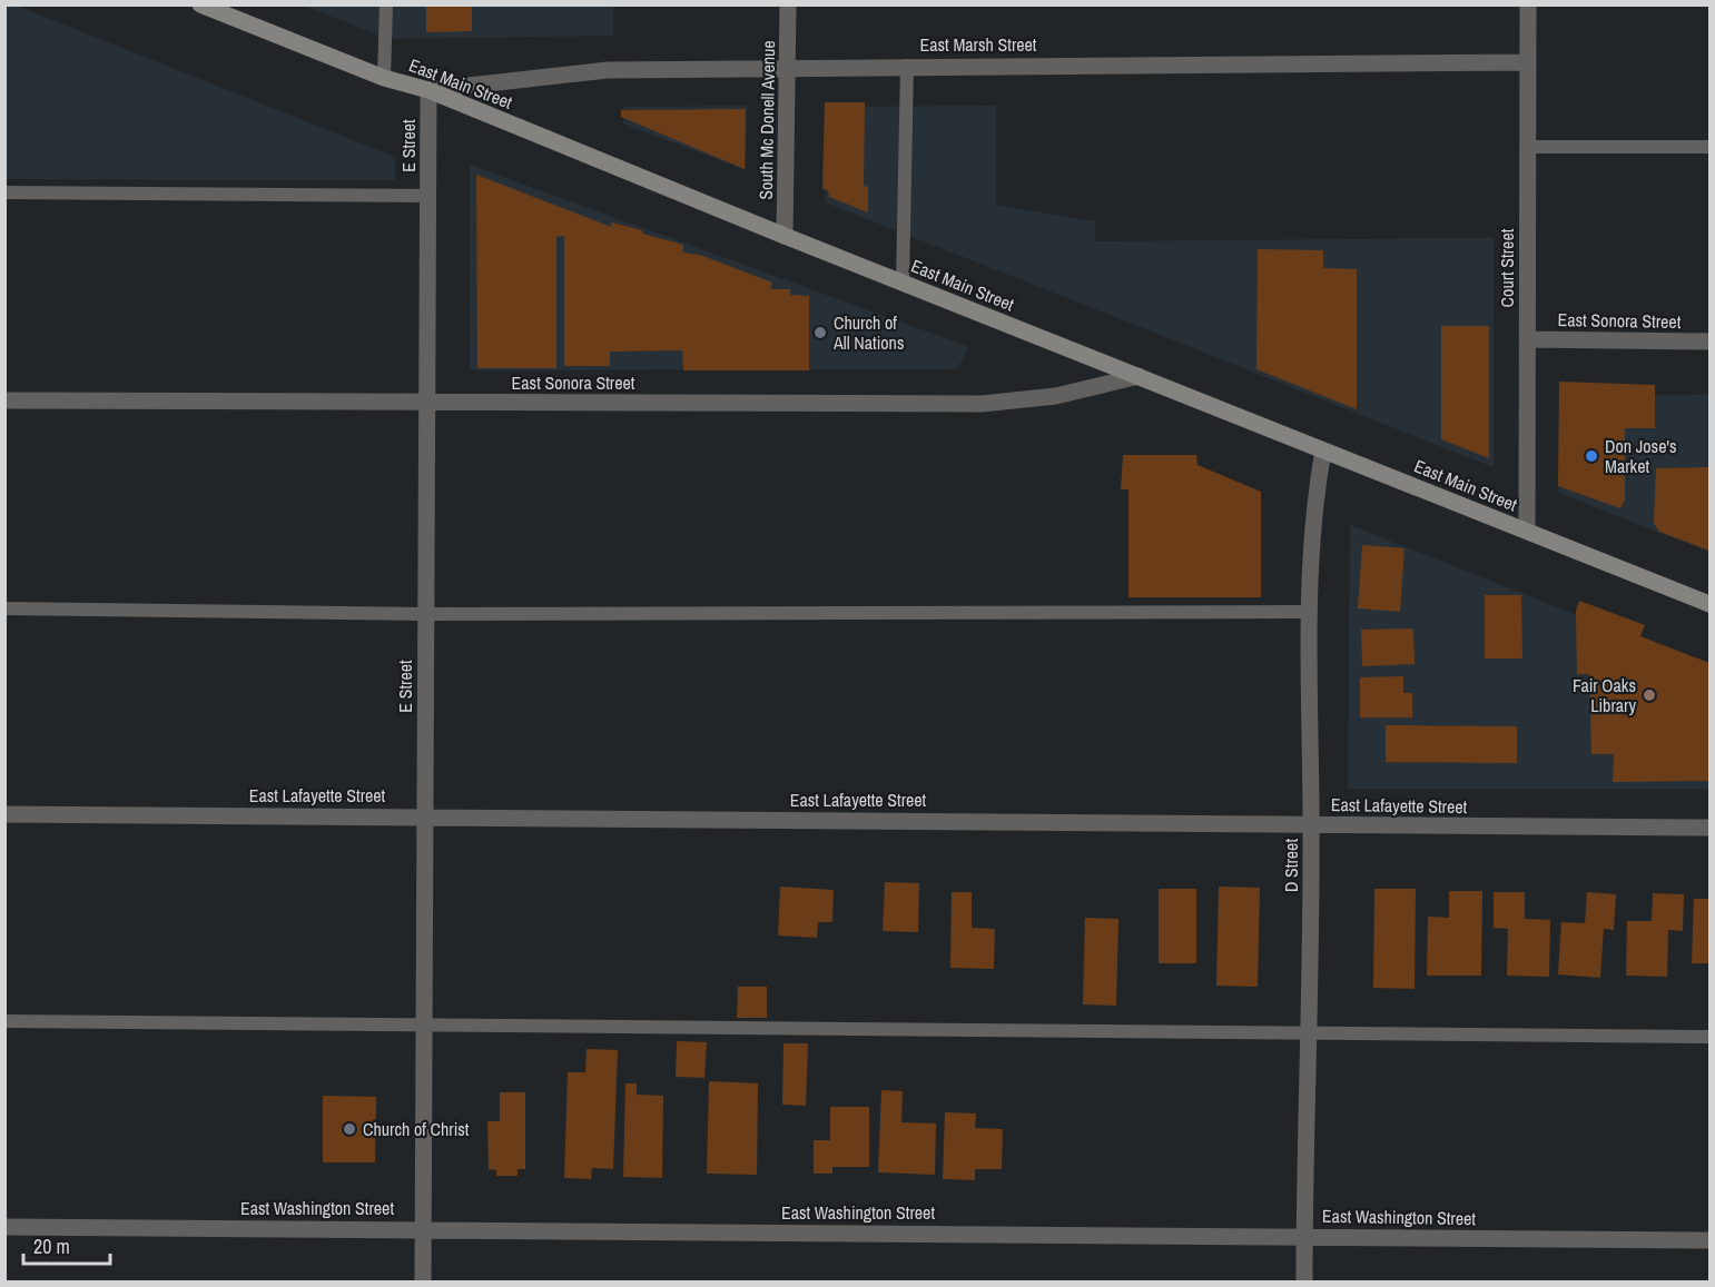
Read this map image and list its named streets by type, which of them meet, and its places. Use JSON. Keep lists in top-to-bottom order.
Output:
{
  "streets": {
    "main road": ["East Main Street"],
    "street": [
      "East Marsh Street",
      "South Mc Donell Avenue",
      "E Street",
      "Court Street",
      "East Sonora Street",
      "East Lafayette Street",
      "D Street",
      "East Washington Street"
    ]
  },
  "crossings": [
    ["East Marsh Street", "East Main Street"],
    ["East Marsh Street", "South Mc Donell Avenue"],
    ["East Marsh Street", "E Street"],
    ["East Marsh Street", "Court Street"],
    ["East Main Street", "South Mc Donell Avenue"],
    ["East Main Street", "E Street"],
    ["East Main Street", "Court Street"],
    ["East Main Street", "East Sonora Street"],
    ["East Main Street", "D Street"],
    ["E Street", "East Sonora Street"],
    ["E Street", "East Lafayette Street"],
    ["E Street", "East Washington Street"],
    ["Court Street", "East Sonora Street"],
    ["East Lafayette Street", "D Street"],
    ["D Street", "East Washington Street"]
  ],
  "places": [
    "Church of All Nations",
    "Don Jose's Market",
    "Fair Oaks Library",
    "Church of Christ"
  ],
  "scale_bar": "20 m"
}
